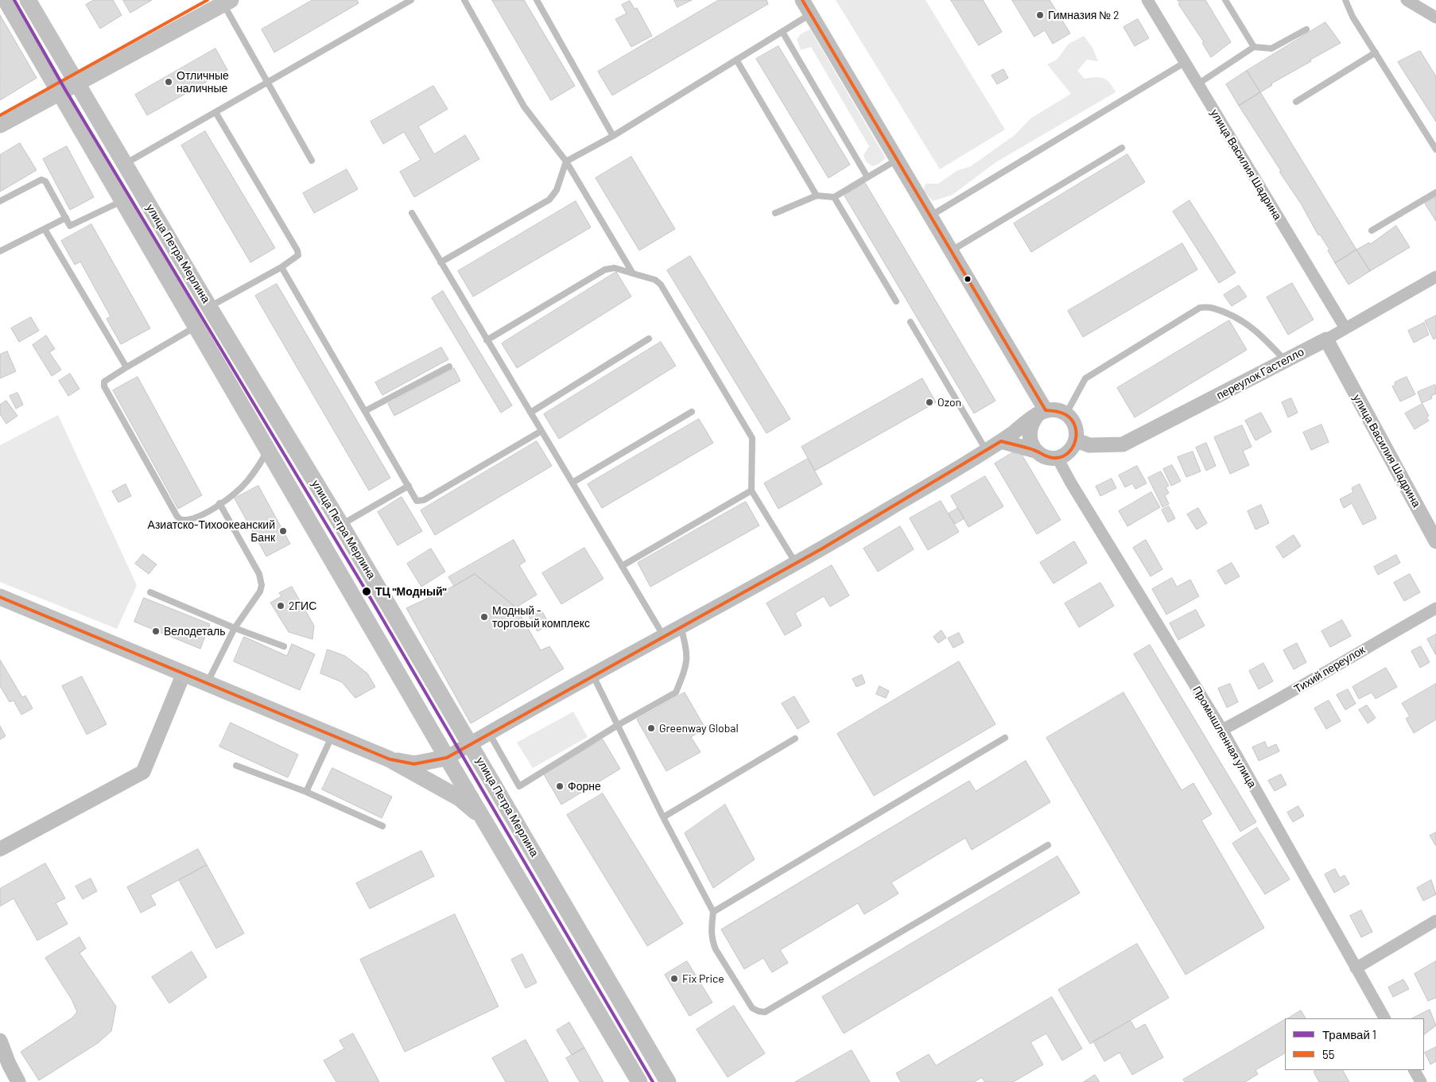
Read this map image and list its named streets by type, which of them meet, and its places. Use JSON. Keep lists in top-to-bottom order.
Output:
{
  "streets": {
    "main road": ["улица Петра Мерлина"],
    "street": [
      "улица Василия Шадрина",
      "переулок Гастелло",
      "Тихий переулок",
      "Промышленная улица"
    ]
  },
  "crossings": [
    ["улица Василия Шадрина", "переулок Гастелло"],
    ["переулок Гастелло", "Промышленная улица"],
    ["Тихий переулок", "Промышленная улица"]
  ],
  "places": [
    "Гимназия № 2",
    "Отличные наличные",
    "Ozon",
    "Азиатско-Тихоокеанский Банк",
    "ТЦ \"Модный\"",
    "2ГИС",
    "Модный - торговый комплекс",
    "Велодеталь",
    "Greenway Global",
    "Форне",
    "Fix Price"
  ],
  "lines": ["tram line 1", "transit line 55"],
  "legend": ["Трамвай 1", "55"]
}
